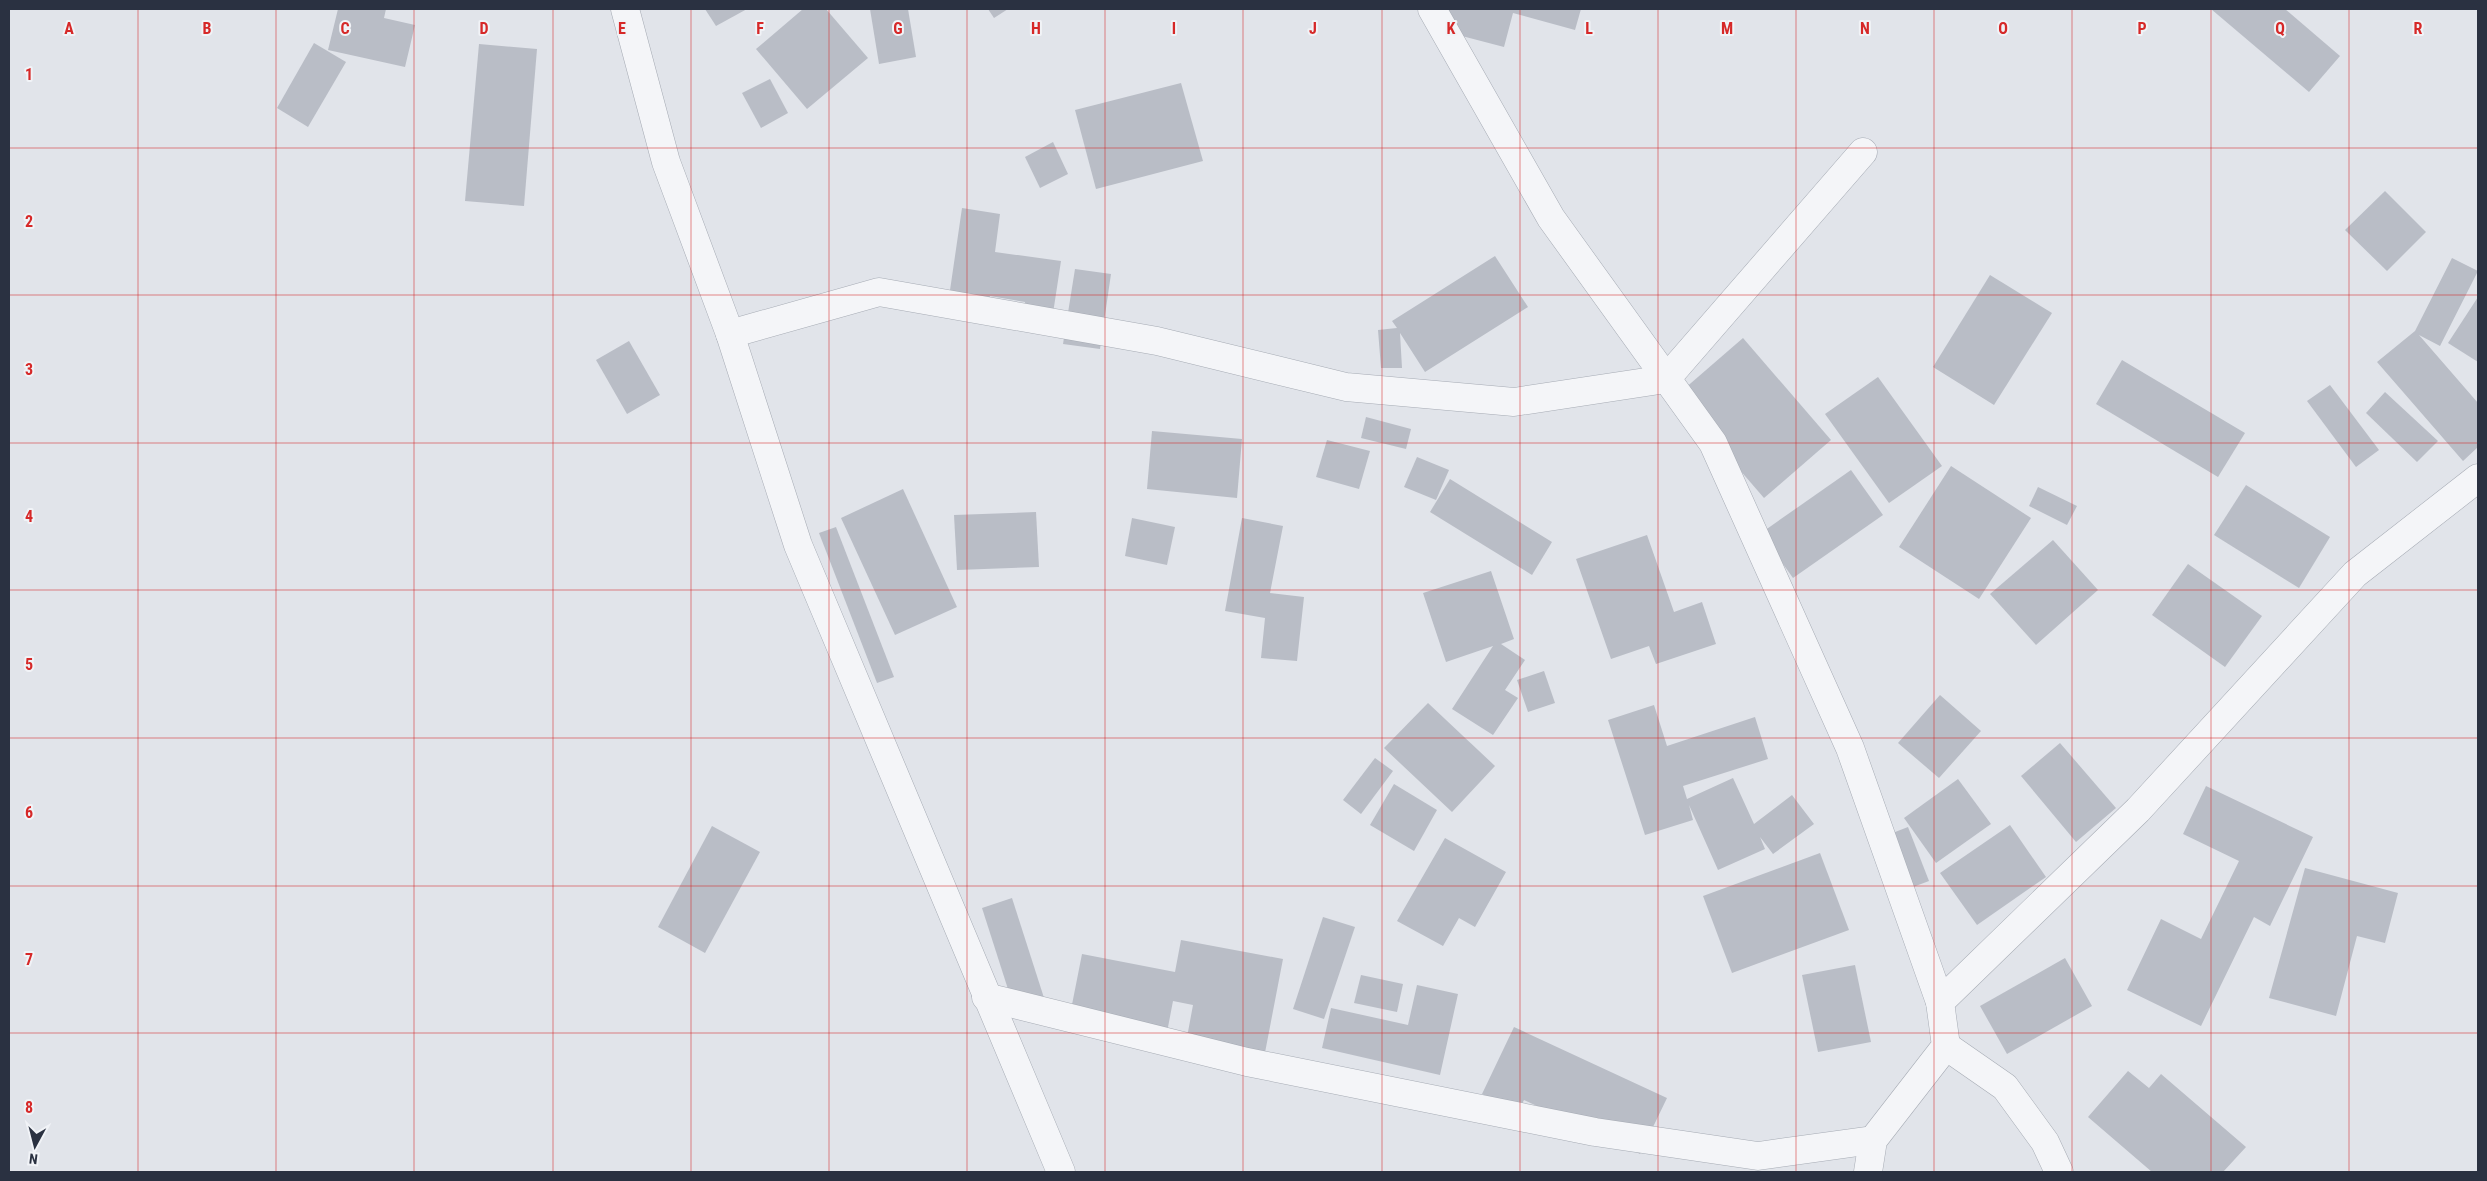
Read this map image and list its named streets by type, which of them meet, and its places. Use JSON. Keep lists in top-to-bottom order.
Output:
{
  "north": "bottom",
  "grid": {
    "columns": [
      "A",
      "B",
      "C",
      "D",
      "E",
      "F",
      "G",
      "H",
      "I",
      "J",
      "K",
      "L",
      "M",
      "N",
      "O",
      "P",
      "Q",
      "R"
    ],
    "rows": [
      "1",
      "2",
      "3",
      "4",
      "5",
      "6",
      "7",
      "8"
    ]
  }
}
